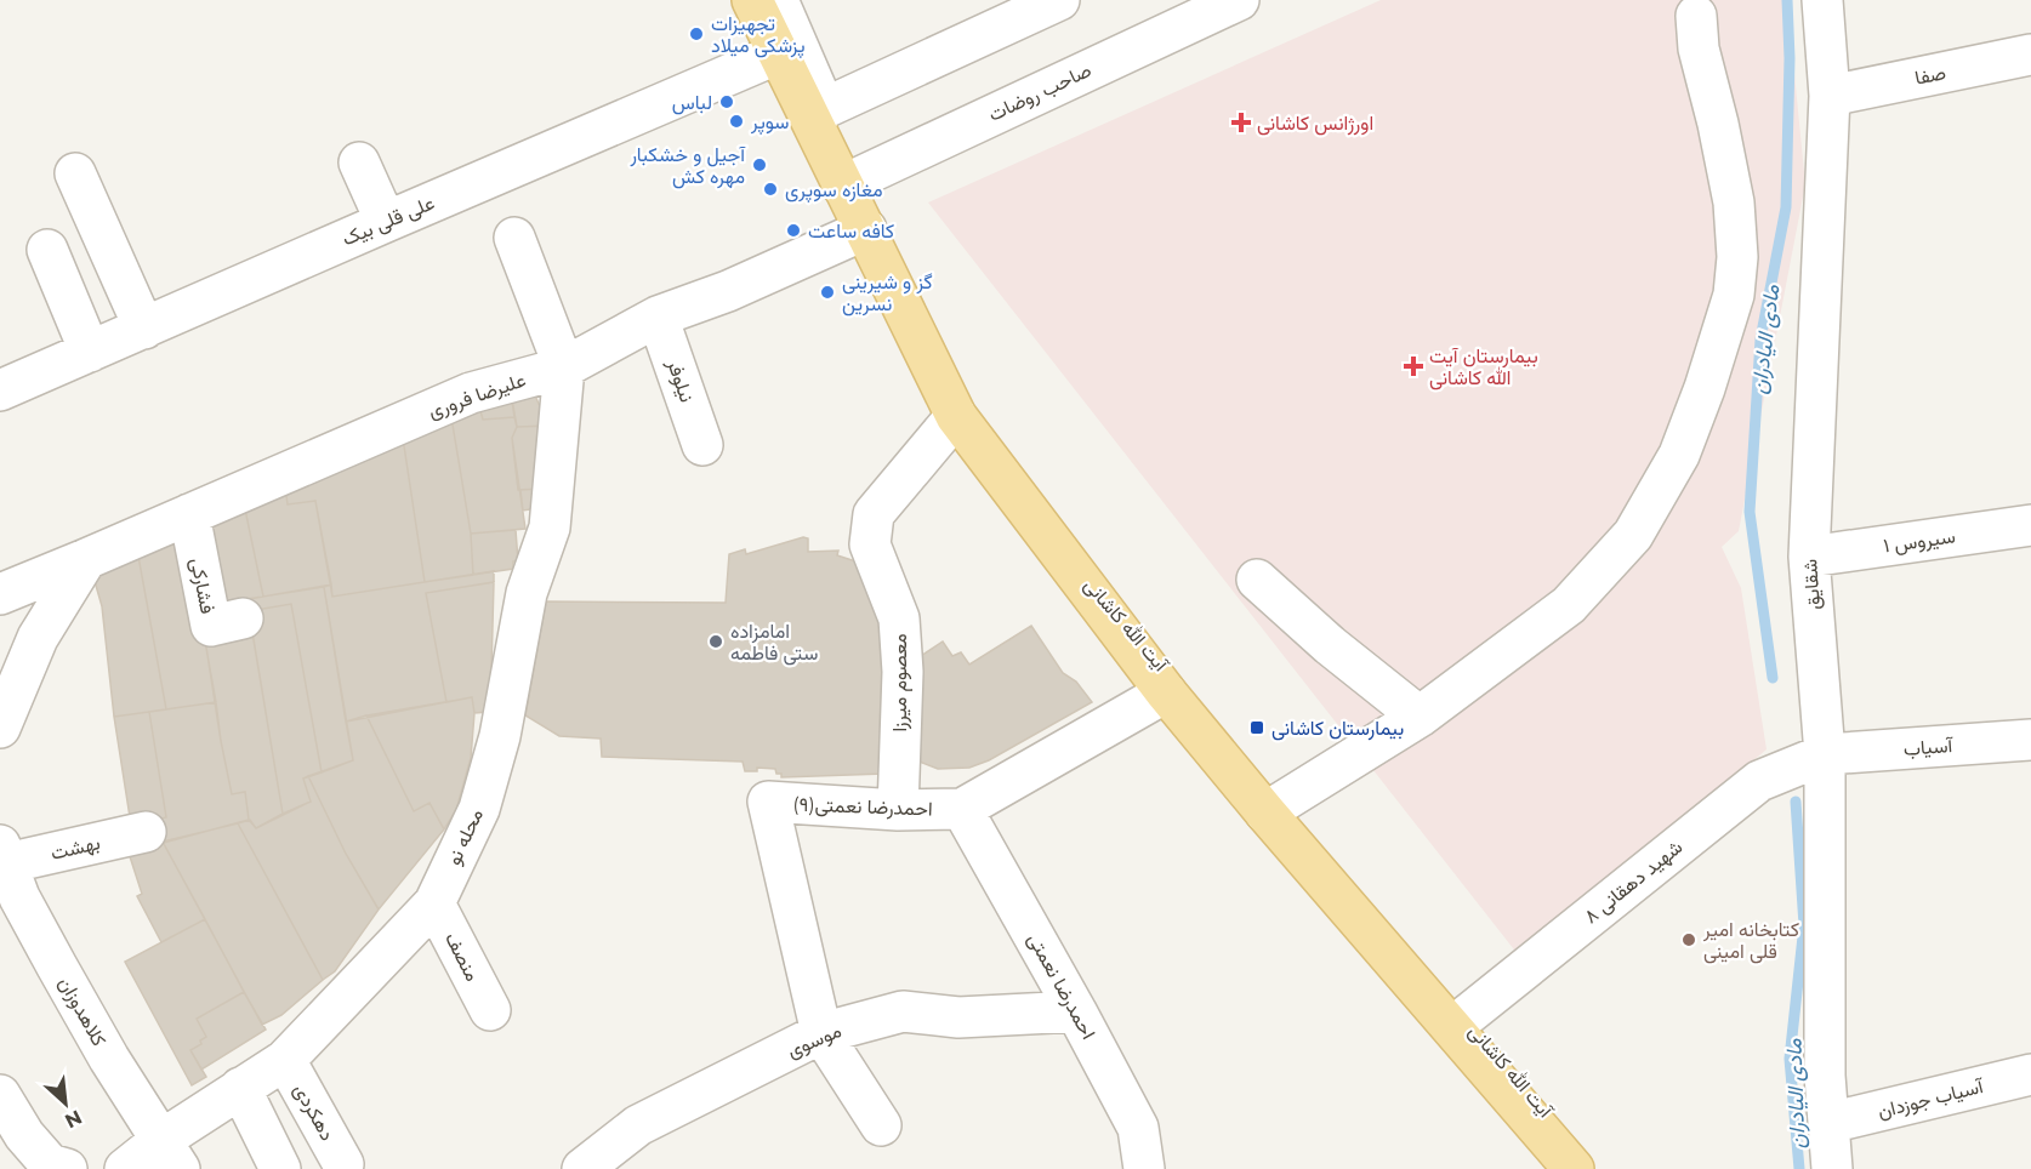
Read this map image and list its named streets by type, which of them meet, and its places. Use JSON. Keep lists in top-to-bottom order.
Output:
{
  "streets": {
    "main road": ["آیت الله کاشانی"],
    "street": [
      "صفا",
      "صاحب روضات",
      "علی قلی بیک",
      "نیلوفر",
      "علیرضا فروری",
      "سیروس ۱",
      "شقایق",
      "فشارکی",
      "معصوم میرزا",
      "آسیاب",
      "احمدرضا نعمتی(۹)",
      "محله نو",
      "بهشت",
      "شهید دهقانی ۸",
      "منصف",
      "احمدرضا نعمتی",
      "کلاهدوزان",
      "موسوی",
      "آسیاب جوزدان",
      "دهکردی"
    ]
  },
  "crossings": [
    ["صفا", "شقایق"],
    ["صاحب روضات", "آیت الله کاشانی"],
    ["علی قلی بیک", "آیت الله کاشانی"],
    ["نیلوفر", "علیرضا فروری"],
    ["علیرضا فروری", "فشارکی"],
    ["علیرضا فروری", "آیت الله کاشانی"],
    ["علیرضا فروری", "محله نو"],
    ["سیروس ۱", "شقایق"],
    ["شقایق", "آسیاب"],
    ["شقایق", "شهید دهقانی ۸"],
    ["شقایق", "آسیاب جوزدان"],
    ["آیت الله کاشانی", "معصوم میرزا"],
    ["آیت الله کاشانی", "احمدرضا نعمتی(۹)"],
    ["آیت الله کاشانی", "شهید دهقانی ۸"],
    ["معصوم میرزا", "احمدرضا نعمتی(۹)"],
    ["آسیاب", "شهید دهقانی ۸"],
    ["احمدرضا نعمتی(۹)", "احمدرضا نعمتی"],
    ["احمدرضا نعمتی(۹)", "موسوی"],
    ["محله نو", "منصف"],
    ["محله نو", "کلاهدوزان"],
    ["محله نو", "دهکردی"],
    ["بهشت", "کلاهدوزان"],
    ["احمدرضا نعمتی", "موسوی"]
  ],
  "water": ["مادی الیادران"],
  "places": {
    "other": [
      "تجهیزات پزشکی میلاد",
      "لباس",
      "سوپر",
      "آجیل و خشکبار مهره کش",
      "مغازه سوپری",
      "کافه ساعت",
      "گز و شیرینی نسرین",
      "امامزاده ستی فاطمه",
      "کتابخانه امیر قلی امینی"
    ],
    "health": ["اورژانس کاشانی", "بیمارستان آیت الله کاشانی"],
    "transit": ["بیمارستان کاشانی"]
  },
  "north": "bottom right"
}
